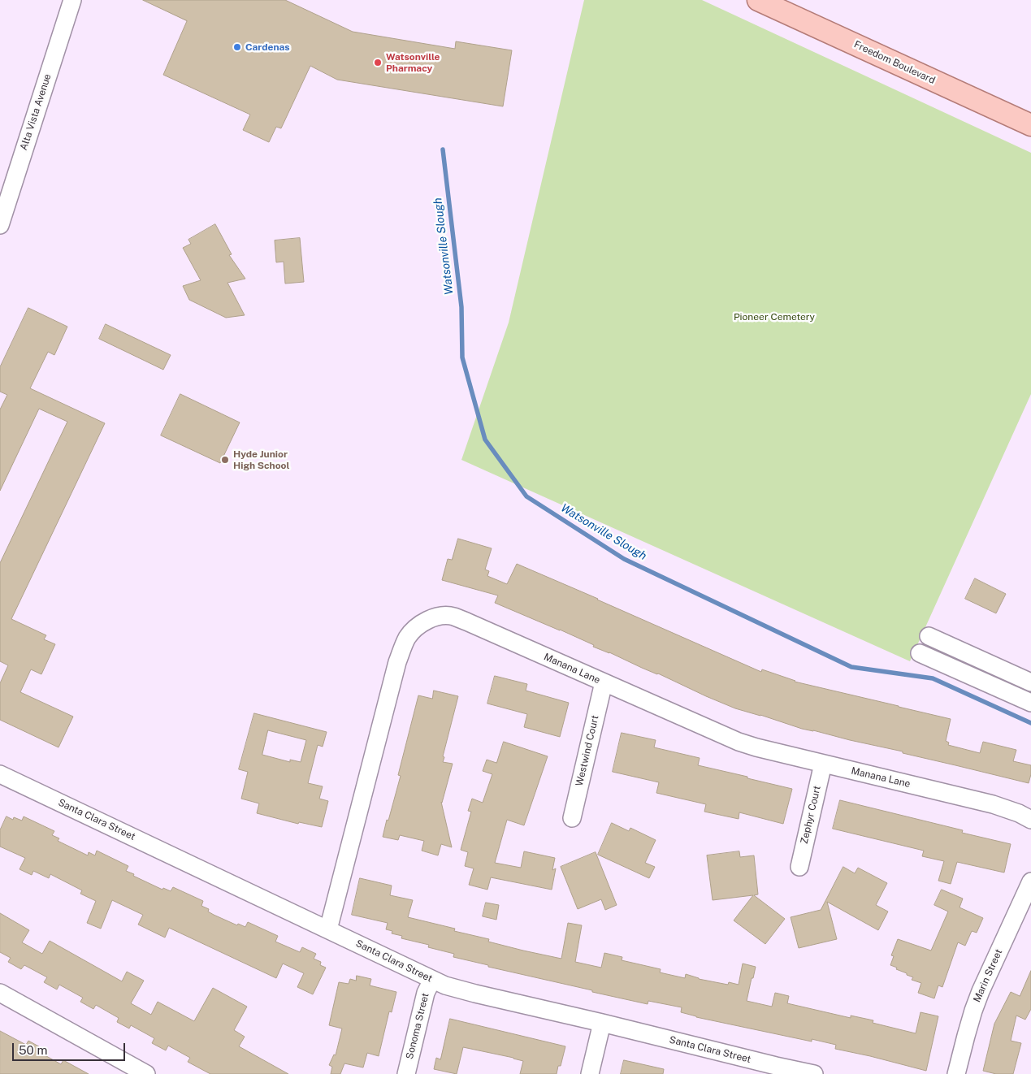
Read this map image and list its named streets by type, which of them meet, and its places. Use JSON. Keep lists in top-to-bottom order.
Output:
{
  "streets": {
    "main road": ["Freedom Boulevard"],
    "street": [
      "Alta Vista Avenue",
      "Manana Lane",
      "Westwind Court",
      "Zephyr Court",
      "Santa Clara Street",
      "Marin Street",
      "Sonoma Street"
    ]
  },
  "crossings": [
    ["Manana Lane", "Westwind Court"],
    ["Manana Lane", "Zephyr Court"],
    ["Manana Lane", "Santa Clara Street"],
    ["Santa Clara Street", "Sonoma Street"]
  ],
  "water": ["Watsonville Slough"],
  "parks": ["Pioneer Cemetery"],
  "places": ["Cardenas", "Watsonville Pharmacy", "Hyde Junior High School"],
  "scale_bar": "50 m"
}
